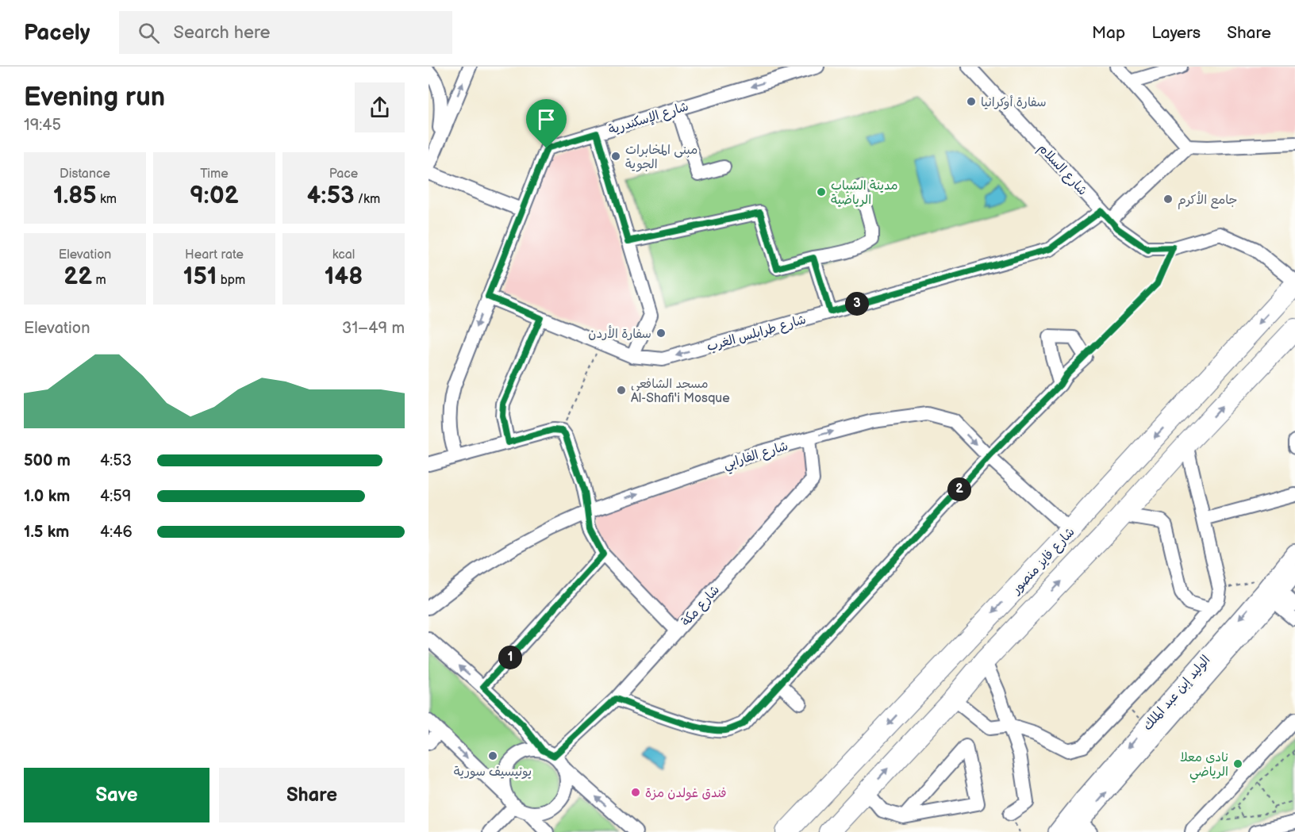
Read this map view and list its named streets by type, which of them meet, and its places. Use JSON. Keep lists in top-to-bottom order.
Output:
{
  "streets": {
    "highway": ["شارع فايز منصور"],
    "main road": ["الوليد إبن عبد الملك"],
    "street": [
      "شارع الإسكندرية",
      "شارع السلام",
      "شارع طرابلس الغرب",
      "شارع الفارابي",
      "شارع مكة"
    ]
  },
  "crossings": [
    ["شارع الإسكندرية", "شارع طرابلس الغرب"],
    ["شارع السلام", "شارع طرابلس الغرب"],
    ["شارع السلام", "شارع فايز منصور"],
    ["شارع الفارابي", "شارع فايز منصور"],
    ["شارع الفارابي", "شارع مكة"]
  ],
  "one_way": ["شارع الإسكندرية", "شارع الفارابي"],
  "places": [
    "سفارة أوكرانيا",
    "مبنى المخابرات الجوية",
    "مدينة الشباب الرياضية",
    "جامع الأكرم",
    "سفارة الأردن",
    "مسجد الشافعي Al-Shafi'i Mosque",
    "يونيسيف سورية",
    "نادي معلا الرياضي",
    "فندق غولدن مزة"
  ],
  "page": {
    "header": "Pacely",
    "search": "Search here",
    "nav": ["Map", "Layers", "Share"],
    "heading": ["Evening run", "19:45"],
    "stats": [
      ["Distance", "1.85 km"],
      ["Time", "9:02"],
      ["Pace", "4:53 /km"],
      ["Elevation", "22 m"],
      ["Heart rate", "151 bpm"],
      ["kcal", "148"]
    ],
    "pins": ["3", "2", "1"],
    "chart": ["Elevation", "31–49 m"],
    "list": [
      {
        "name": "500 m",
        "note": "4:53"
      },
      {
        "name": "1.0 km",
        "note": "4:59"
      },
      {
        "name": "1.5 km",
        "note": "4:46"
      }
    ],
    "buttons": ["Save", "Share"]
  }
}
